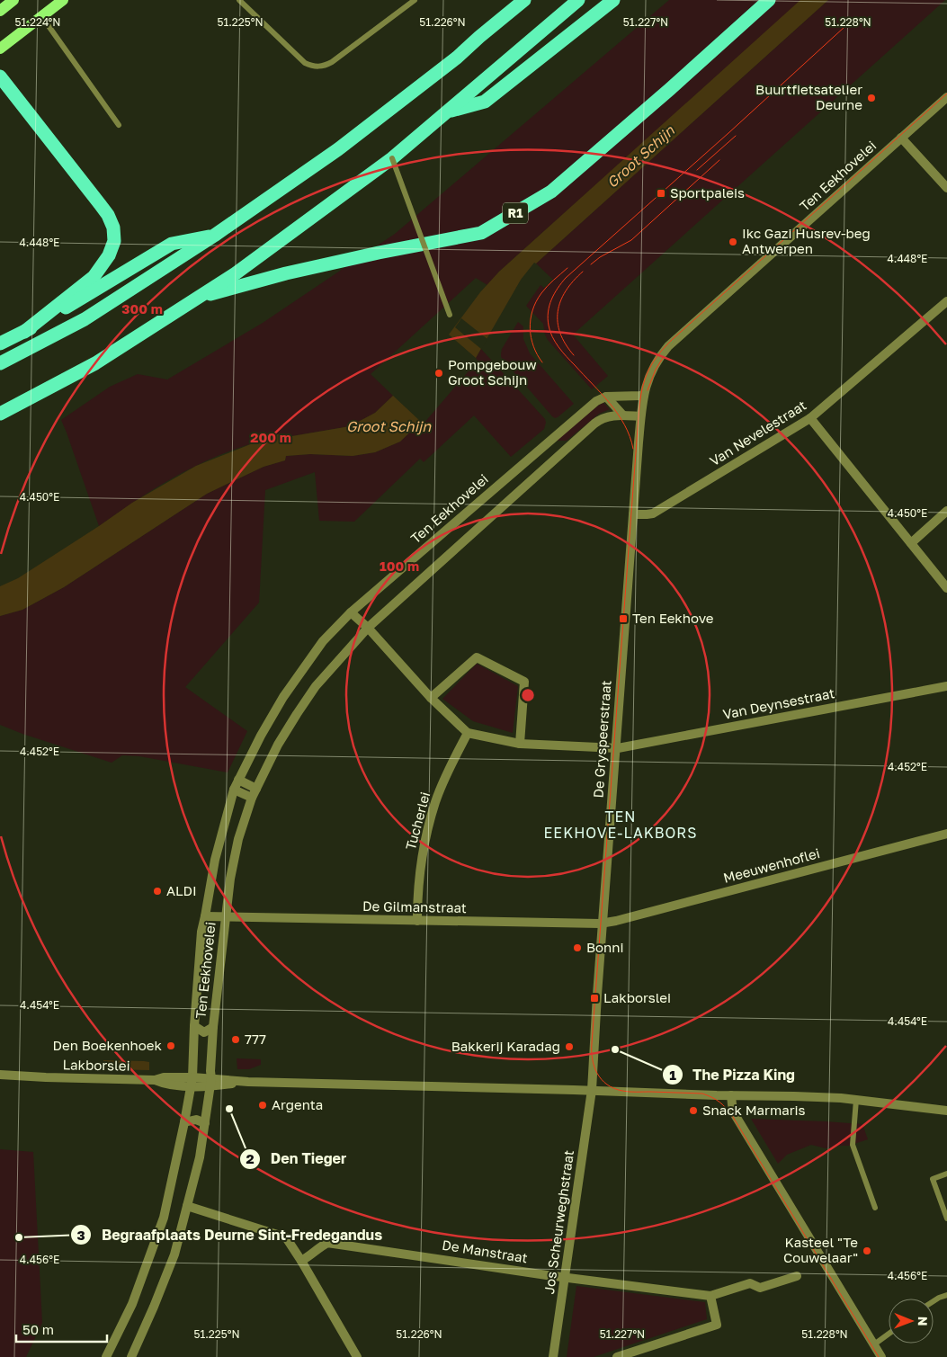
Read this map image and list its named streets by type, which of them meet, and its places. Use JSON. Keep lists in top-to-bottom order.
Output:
{
  "streets": {
    "highway": ["R1"],
    "street": [
      "Ten Eekhovelei",
      "Van Nevelestraat",
      "Van Deynsestraat",
      "De Gryspeerstraat",
      "Tucherlei",
      "Meeuwenhoflei",
      "De Gilmanstraat",
      "Lakborslei",
      "Jos Scheurweghstraat",
      "De Manstraat"
    ]
  },
  "crossings": [
    ["Ten Eekhovelei", "De Gryspeerstraat"],
    ["Ten Eekhovelei", "De Gilmanstraat"],
    ["Ten Eekhovelei", "Lakborslei"],
    ["Van Nevelestraat", "De Gryspeerstraat"],
    ["Van Deynsestraat", "De Gryspeerstraat"],
    ["Van Deynsestraat", "Tucherlei"],
    ["De Gryspeerstraat", "Meeuwenhoflei"],
    ["De Gryspeerstraat", "De Gilmanstraat"],
    ["De Gryspeerstraat", "Jos Scheurweghstraat"],
    ["Tucherlei", "De Gilmanstraat"],
    ["Meeuwenhoflei", "De Gilmanstraat"],
    ["Jos Scheurweghstraat", "De Manstraat"]
  ],
  "districts": ["TEN EEKHOVE-LAKBORS"],
  "water": ["Groot Schijn"],
  "places": {
    "other": [
      "Buurtfietsatelier Deurne",
      "Ikc Gazi Husrev-beg Antwerpen",
      "Pompgebouw Groot Schijn",
      "ALDI",
      "Bonni",
      "777",
      "Den Boekenhoek",
      "Bakkerij Karadag",
      "The Pizza King",
      "Argenta",
      "Den Tieger",
      "Snack Marmaris",
      "Begraafplaats Deurne Sint-Fredegandus",
      "Kasteel \"Te Couwelaar\""
    ],
    "transit": ["Sportpaleis", "Ten Eekhove", "Lakborslei"]
  },
  "scale_bar": "50 m",
  "north": "right",
  "coordinates": [
    "51.224°N",
    "51.225°N",
    "51.226°N",
    "51.227°N",
    "51.228°N",
    "4.448°E",
    "4.450°E",
    "4.452°E",
    "4.454°E",
    "4.456°E"
  ],
  "rings": ["300 m", "200 m", "100 m"]
}
